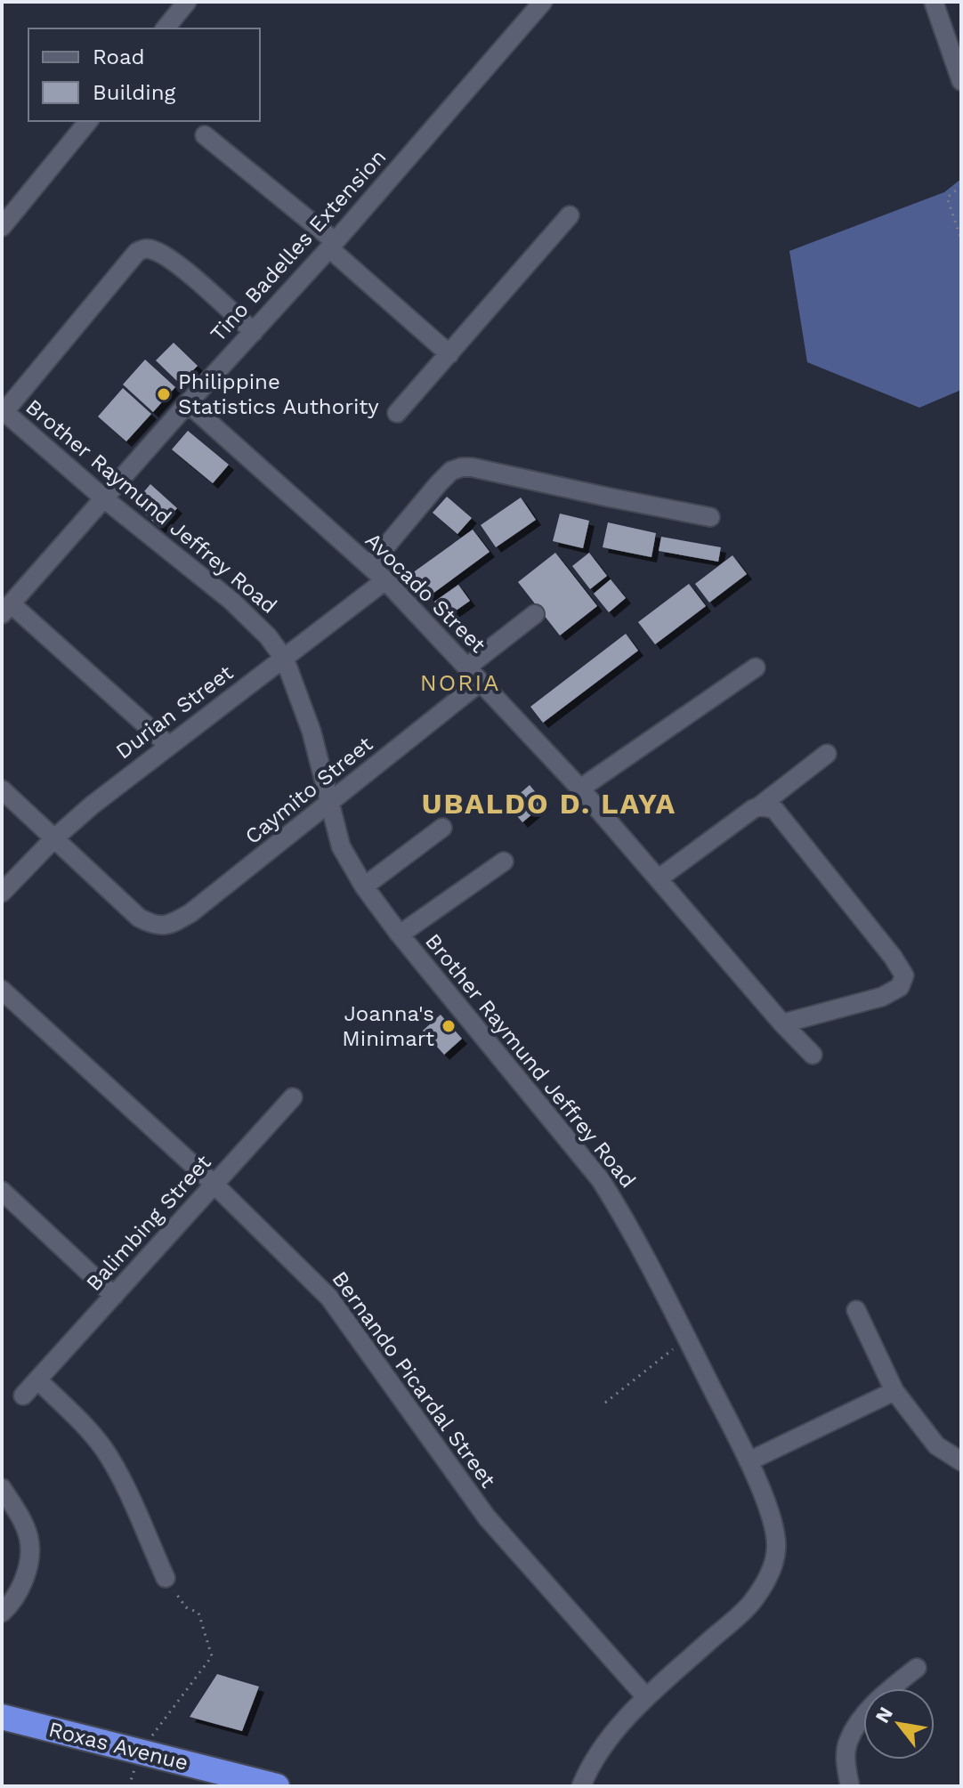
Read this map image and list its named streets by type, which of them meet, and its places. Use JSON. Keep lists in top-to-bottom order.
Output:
{
  "streets": {
    "highway": ["Roxas Avenue"],
    "street": [
      "Tino Badelles Extension",
      "Brother Raymund Jeffrey Road",
      "Avocado Street",
      "Durian Street",
      "Caymito Street",
      "Balimbing Street",
      "Bernando Picardal Street"
    ]
  },
  "crossings": [
    ["Tino Badelles Extension", "Brother Raymund Jeffrey Road"],
    ["Tino Badelles Extension", "Avocado Street"],
    ["Brother Raymund Jeffrey Road", "Durian Street"],
    ["Brother Raymund Jeffrey Road", "Caymito Street"],
    ["Brother Raymund Jeffrey Road", "Bernando Picardal Street"],
    ["Avocado Street", "Durian Street"],
    ["Avocado Street", "Caymito Street"],
    ["Durian Street", "Caymito Street"],
    ["Balimbing Street", "Bernando Picardal Street"]
  ],
  "districts": ["NORIA", "UBALDO D. LAYA"],
  "places": ["Philippine Statistics Authority", "Joanna's Minimart"],
  "legend": ["Road", "Building"],
  "north": "top left"
}
